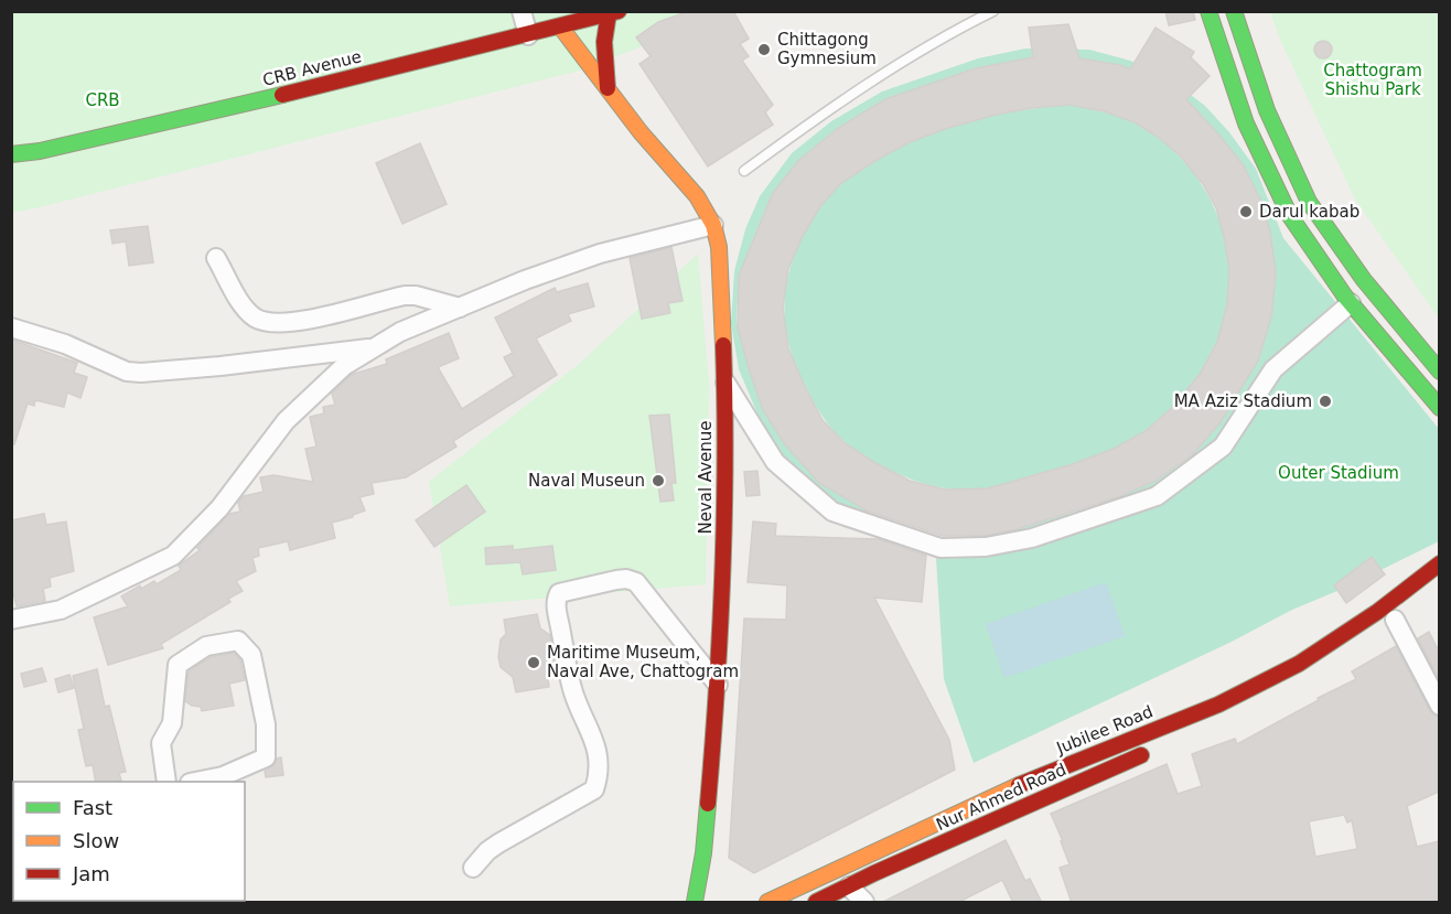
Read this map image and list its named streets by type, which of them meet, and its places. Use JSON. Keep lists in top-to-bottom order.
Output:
{
  "streets": {
    "main road": [
      "CRB Avenue",
      "Neval Avenue",
      "Jubilee Road",
      "Nur Ahmed Road"
    ]
  },
  "crossings": [
    ["CRB Avenue", "Neval Avenue"]
  ],
  "parks": ["Chattogram Shishu Park", "CRB", "Outer Stadium"],
  "places": [
    "Chittagong Gymnesium",
    "Darul kabab",
    "MA Aziz Stadium",
    "Naval Museun",
    "Maritime Museum, Naval Ave, Chattogram"
  ],
  "legend": ["Fast", "Slow", "Jam"]
}
